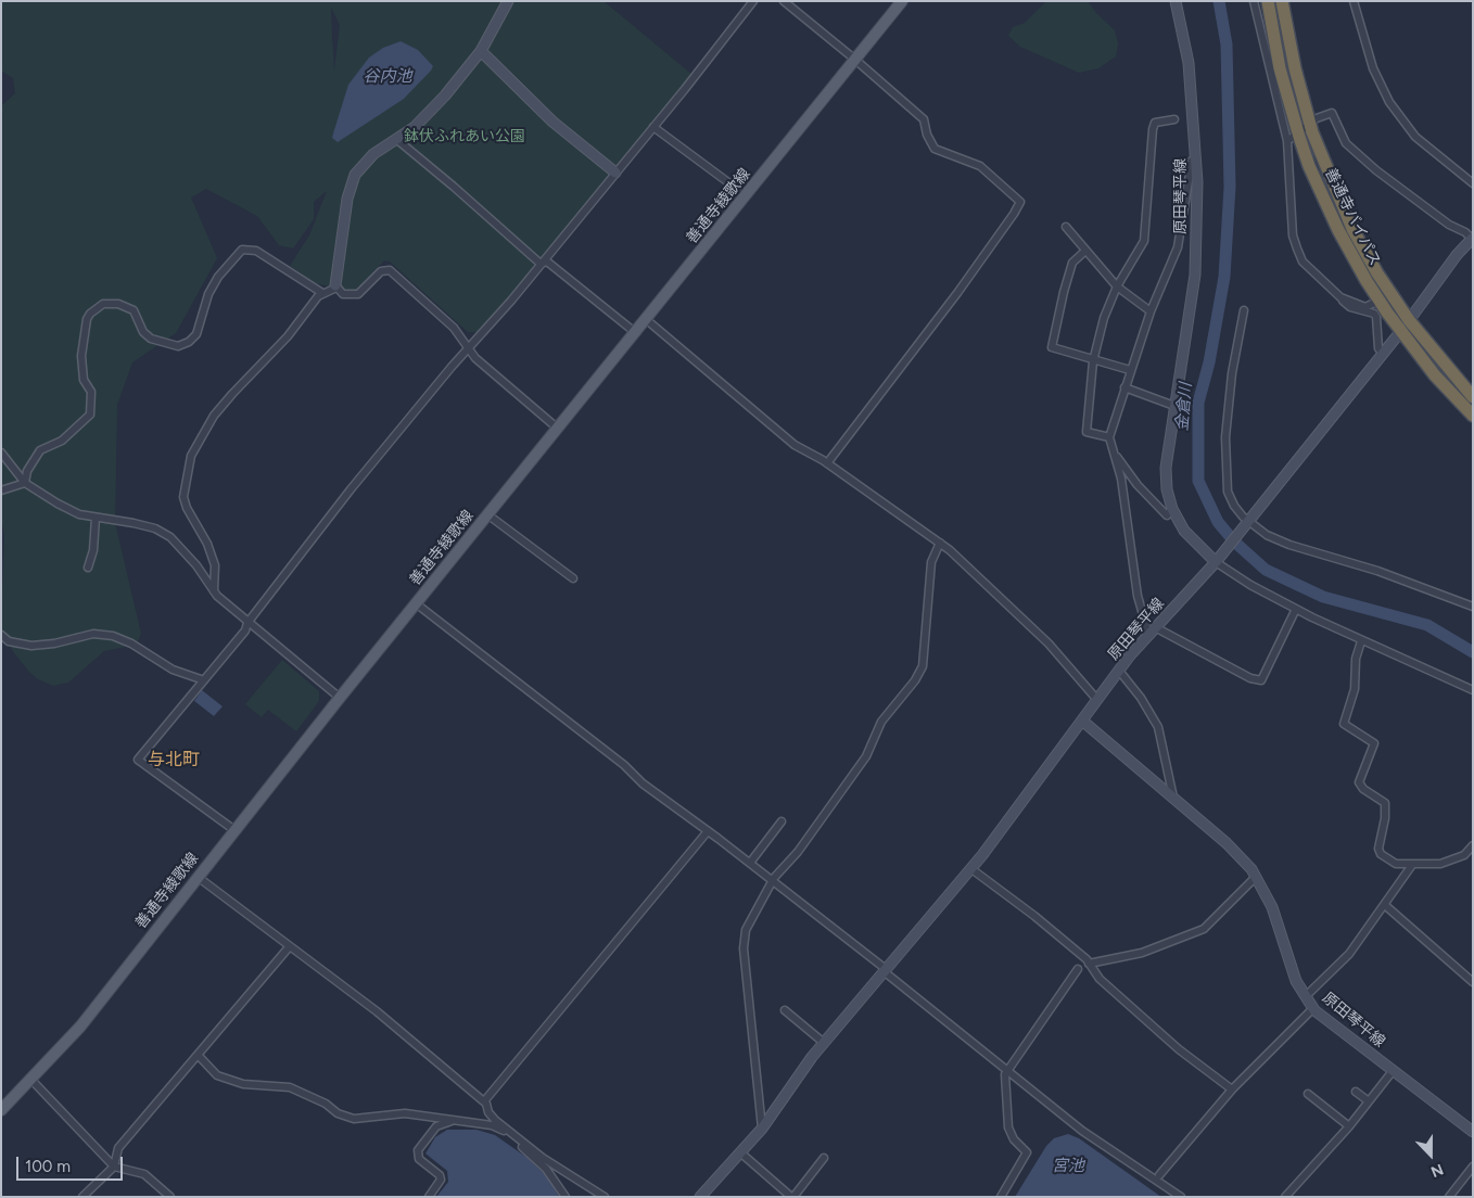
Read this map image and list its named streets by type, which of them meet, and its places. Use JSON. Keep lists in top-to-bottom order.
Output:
{
  "streets": {
    "highway": ["善通寺バイパス"],
    "main road": ["善通寺綾歌線"],
    "street": ["原田琴平線"]
  },
  "districts": ["与北町"],
  "water": ["谷内池", "金倉川", "宮池"],
  "parks": ["鉢伏ふれあい公園"],
  "scale_bar": "100 m",
  "north": "bottom"
}
